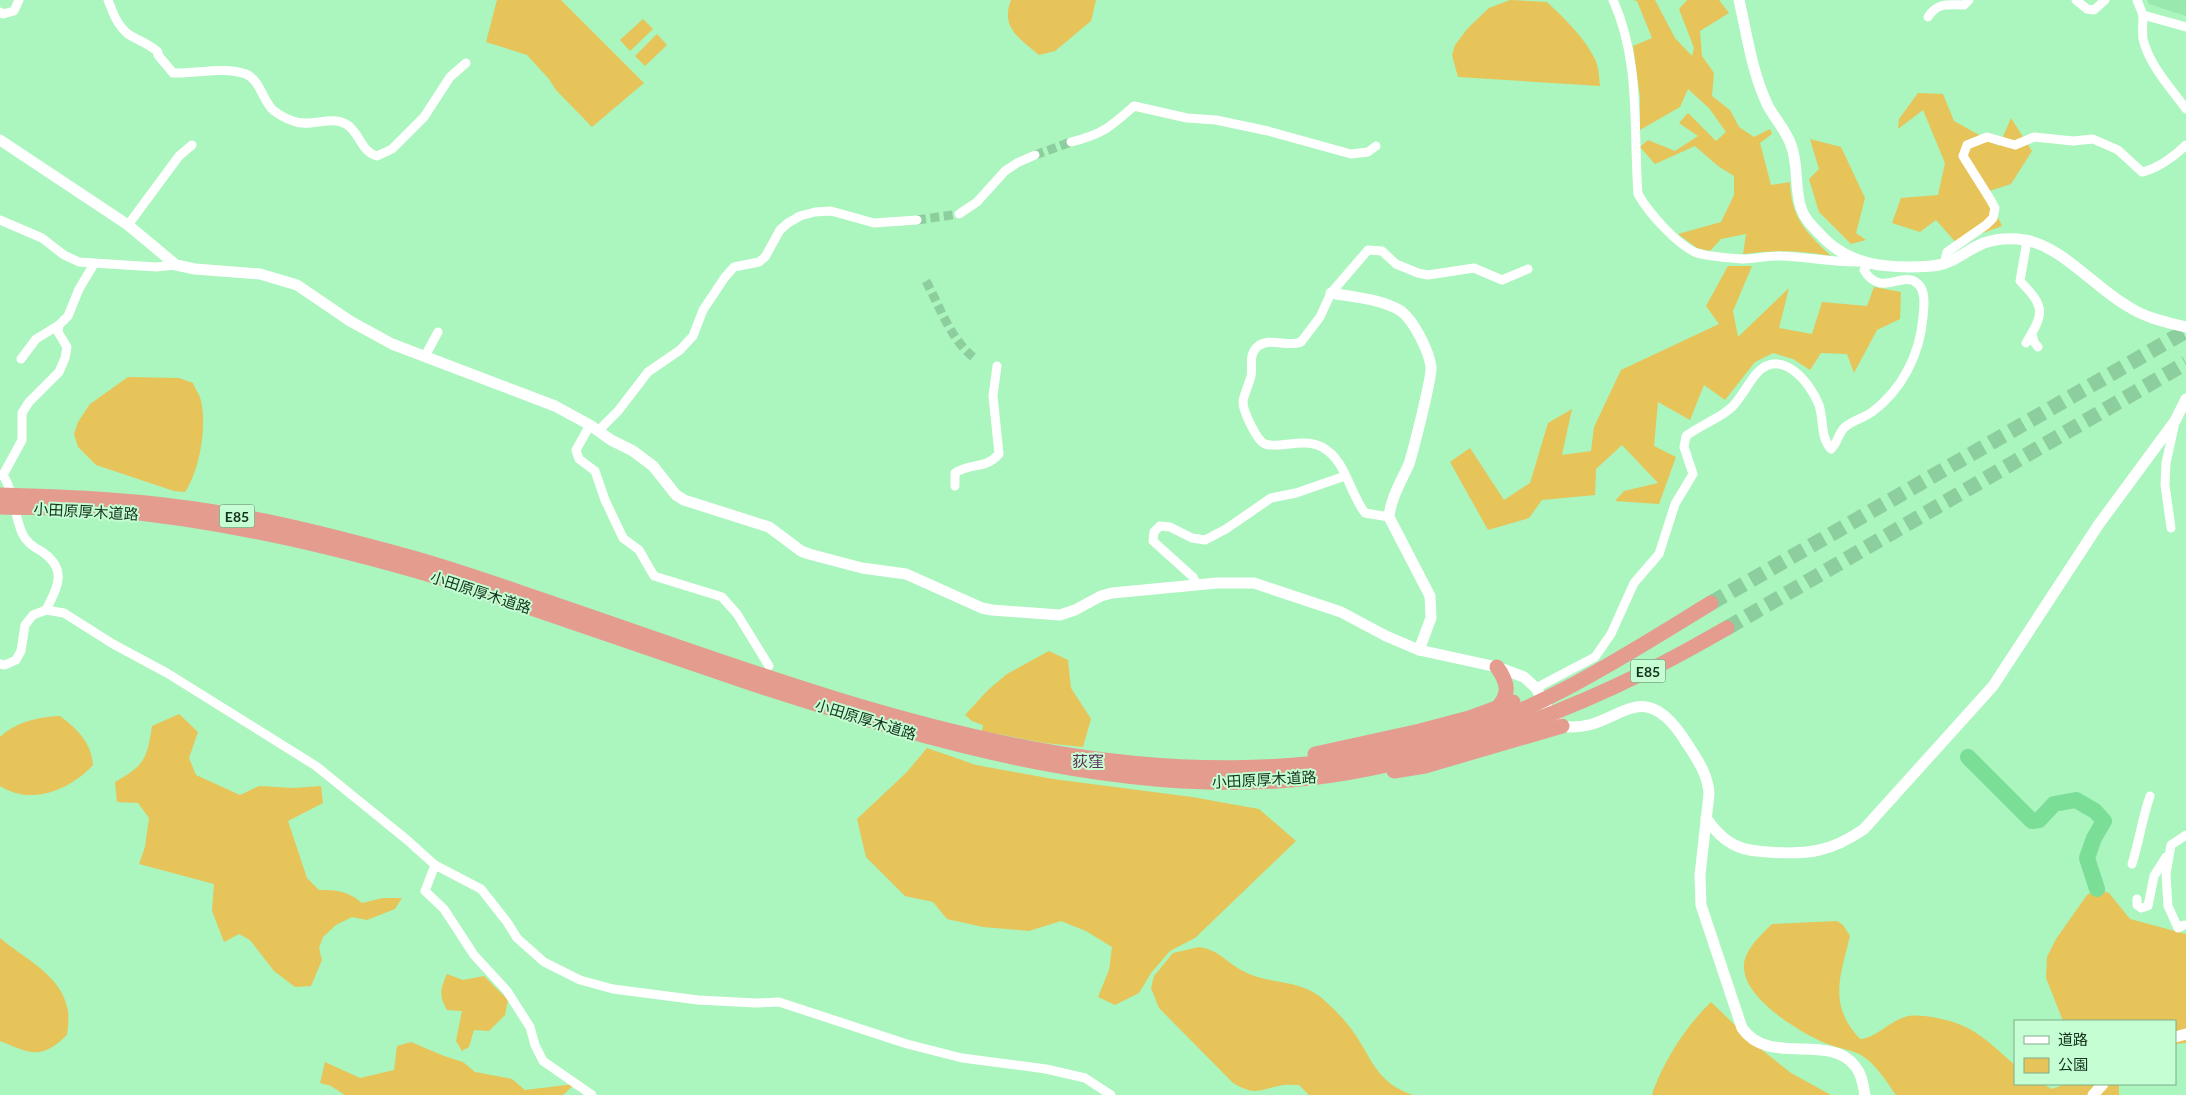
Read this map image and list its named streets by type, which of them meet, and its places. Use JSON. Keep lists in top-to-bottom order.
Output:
{
  "streets": {
    "highway": ["小田原厚木道路", "E85"]
  },
  "districts": ["荻窪"],
  "legend": ["道路", "公園"]
}
